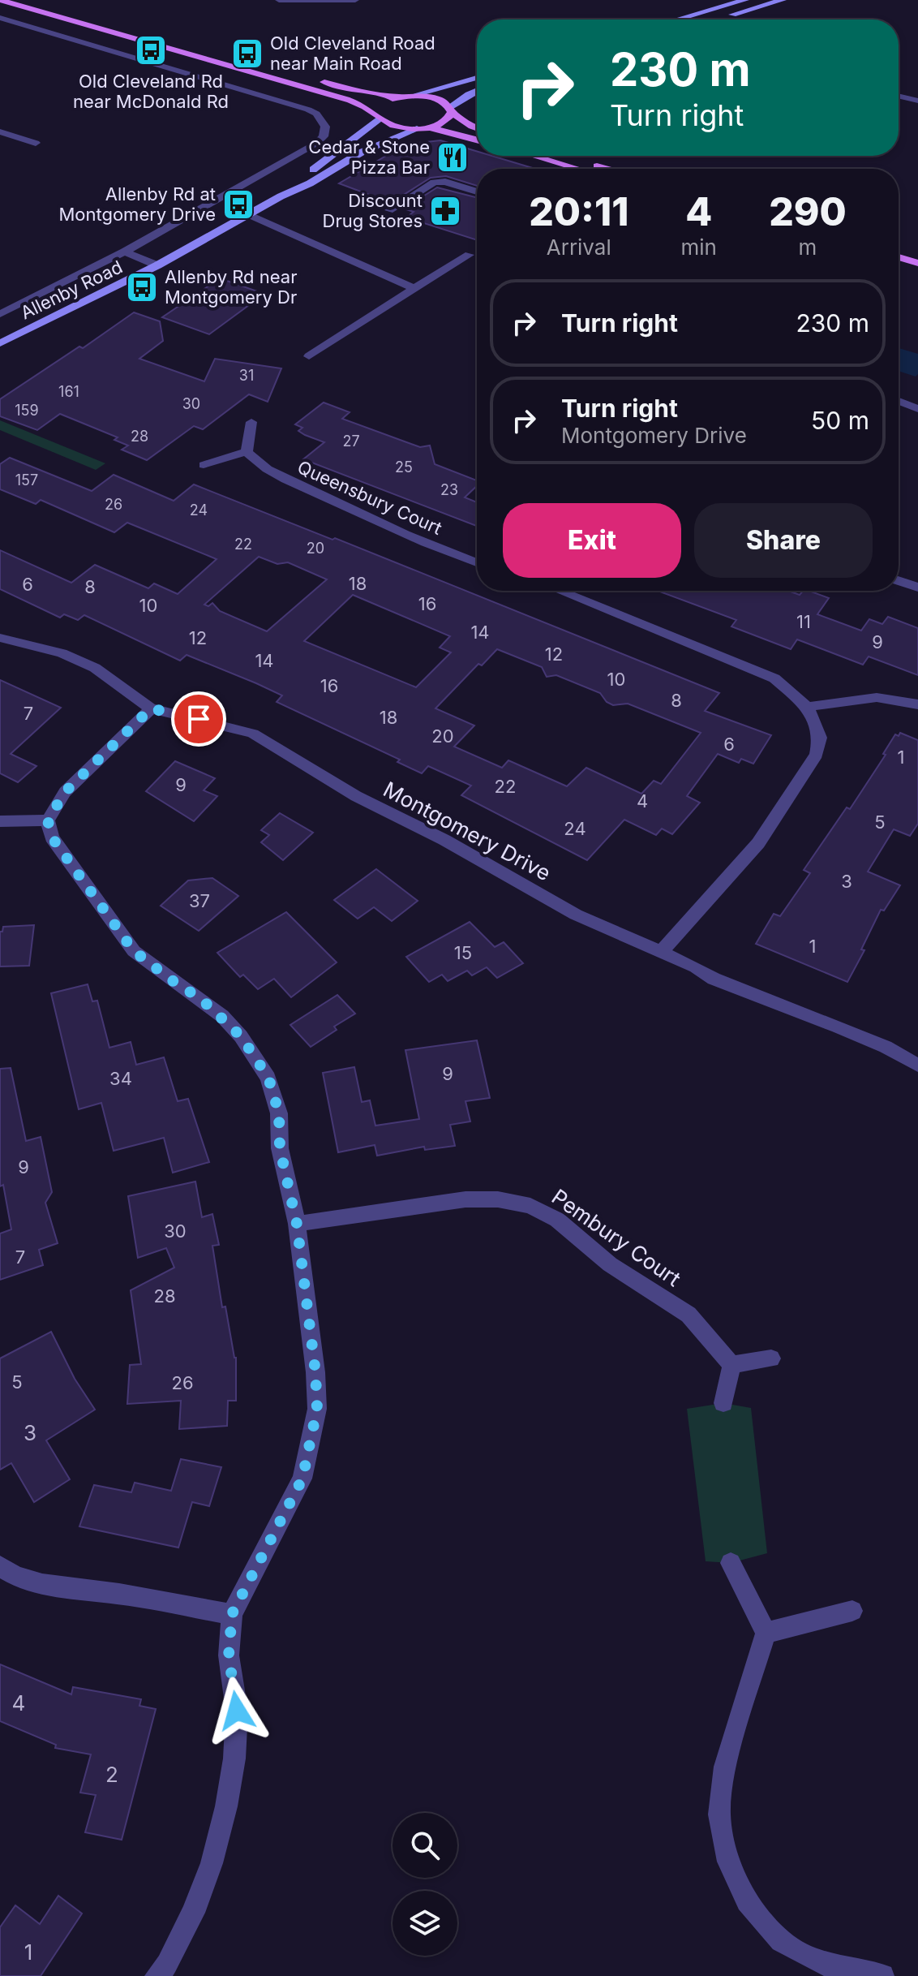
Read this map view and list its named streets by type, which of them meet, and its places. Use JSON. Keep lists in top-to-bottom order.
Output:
{
  "streets": {
    "main road": ["Allenby Road"],
    "street": ["Queensbury Court", "Montgomery Drive", "Pembury Court"]
  },
  "places": {
    "bus stop": [
      "Old Cleveland Rd near McDonald Rd",
      "Old Cleveland Road near Main Road",
      "Allenby Rd at Montgomery Drive",
      "Allenby Rd near Montgomery Dr"
    ],
    "restaurant": ["Cedar & Stone Pizza Bar"],
    "pharmacy": ["Discount Drug Stores"]
  },
  "house_numbers": [
    "31",
    "161",
    "30",
    "159",
    "28",
    "27",
    "25",
    "157",
    "23",
    "26",
    "24",
    "22",
    "20",
    "18",
    "6",
    "8",
    "16",
    "10",
    "11",
    "14",
    "12",
    "9",
    "12",
    "14",
    "10",
    "16",
    "8",
    "7",
    "18",
    "20",
    "6",
    "1",
    "9",
    "22",
    "4",
    "5",
    "24",
    "3",
    "37",
    "1",
    "15",
    "9",
    "34",
    "9",
    "30",
    "7",
    "28",
    "5",
    "26",
    "3",
    "4",
    "2",
    "1"
  ],
  "page": {
    "turn": ["230 m", "Turn right"],
    "eta": [
      "20:11",
      "Arrival",
      "4",
      "min",
      "290",
      "m"
    ],
    "list": [
      {
        "name": "Turn right",
        "value": "230 m"
      },
      {
        "name": "Turn right",
        "note": "Montgomery Drive",
        "value": "50 m"
      }
    ],
    "buttons": ["Exit", "Share"]
  }
}
